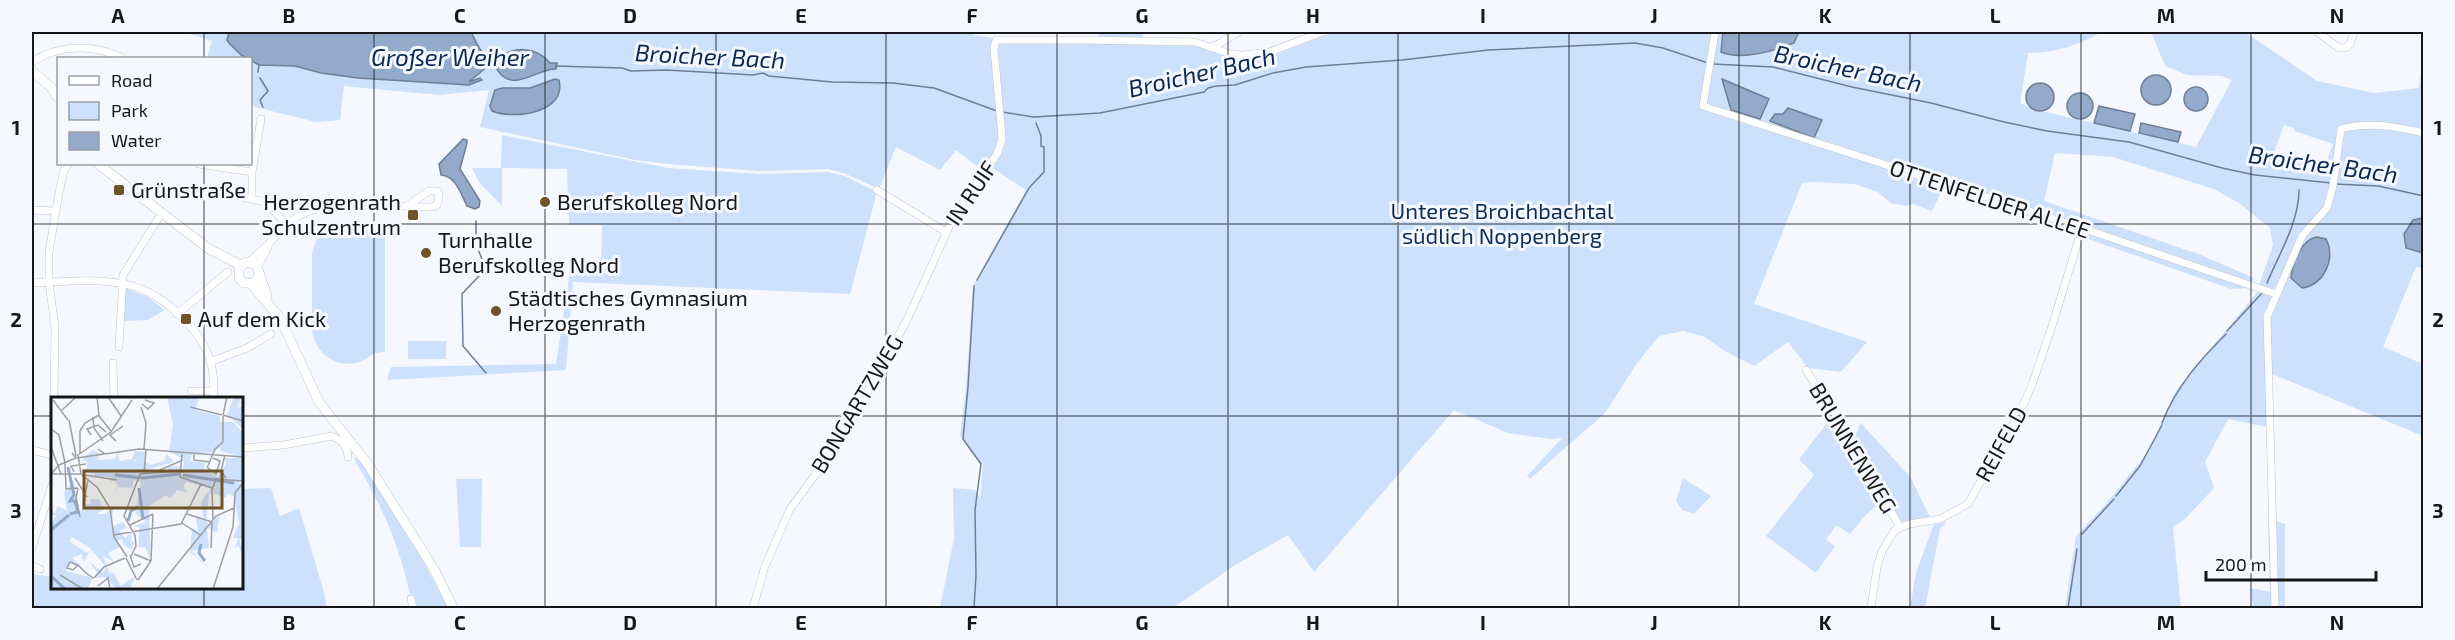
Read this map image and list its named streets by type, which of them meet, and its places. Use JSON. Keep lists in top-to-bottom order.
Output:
{
  "streets": {
    "street": [
      "IN RUIF",
      "OTTENFELDER ALLEE",
      "BONGARTZWEG",
      "REIFELD",
      "BRUNNENWEG"
    ]
  },
  "crossings": [
    ["IN RUIF", "BONGARTZWEG"],
    ["OTTENFELDER ALLEE", "REIFELD"],
    ["REIFELD", "BRUNNENWEG"]
  ],
  "water": ["Broicher Bach", "Großer Weiher"],
  "parks": ["Unteres Broichbachtal südlich Noppenberg"],
  "places": {
    "transit": ["Grünstraße", "Herzogenrath Schulzentrum", "Auf dem Kick"],
    "other": ["Berufskolleg Nord", "Turnhalle Berufskolleg Nord", "Städtisches Gymnasium Herzogenrath"]
  },
  "legend": ["Road", "Park", "Water"],
  "scale_bar": "200 m",
  "grid": {
    "columns": [
      "A",
      "B",
      "C",
      "D",
      "E",
      "F",
      "G",
      "H",
      "I",
      "J",
      "K",
      "L",
      "M",
      "N"
    ],
    "rows": ["1", "2", "3"]
  }
}
